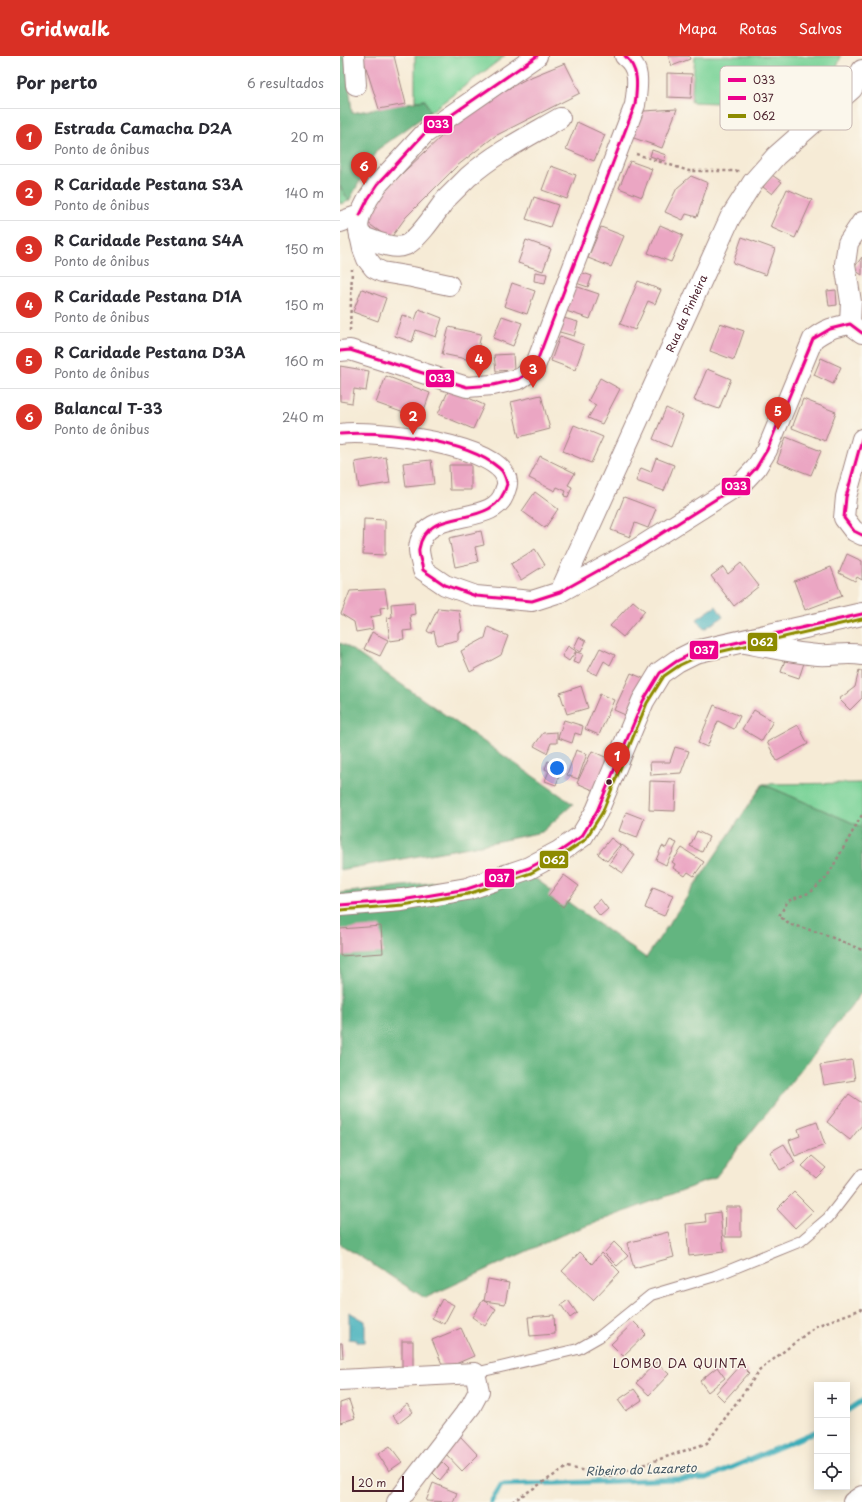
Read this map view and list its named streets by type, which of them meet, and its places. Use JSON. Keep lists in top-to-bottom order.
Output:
{
  "streets": {
    "street": ["Rua da Pinheira"]
  },
  "districts": ["LOMBO DA QUINTA"],
  "water": ["Ribeiro do Lazareto"],
  "lines": ["transit line 033", "transit line 037", "transit line 062"],
  "legend": ["033", "037", "062"],
  "scale_bar": "20 m",
  "page": {
    "header": "Gridwalk",
    "nav": ["Mapa", "Rotas", "Salvos"],
    "heading": ["Por perto", "6 resultados"],
    "list": [
      {
        "mark": "1",
        "name": "Estrada Camacha D2A",
        "note": "Ponto de ônibus",
        "value": "20 m"
      },
      {
        "mark": "2",
        "name": "R Caridade Pestana S3A",
        "note": "Ponto de ônibus",
        "value": "140 m"
      },
      {
        "mark": "3",
        "name": "R Caridade Pestana S4A",
        "note": "Ponto de ônibus",
        "value": "150 m"
      },
      {
        "mark": "4",
        "name": "R Caridade Pestana D1A",
        "note": "Ponto de ônibus",
        "value": "150 m"
      },
      {
        "mark": "5",
        "name": "R Caridade Pestana D3A",
        "note": "Ponto de ônibus",
        "value": "160 m"
      },
      {
        "mark": "6",
        "name": "Balancal T-33",
        "note": "Ponto de ônibus",
        "value": "240 m"
      }
    ],
    "pins": [
      "6",
      "4",
      "3",
      "5",
      "2",
      "1"
    ],
    "map_buttons": ["+", "−"],
    "scale": "20 m"
  }
}
